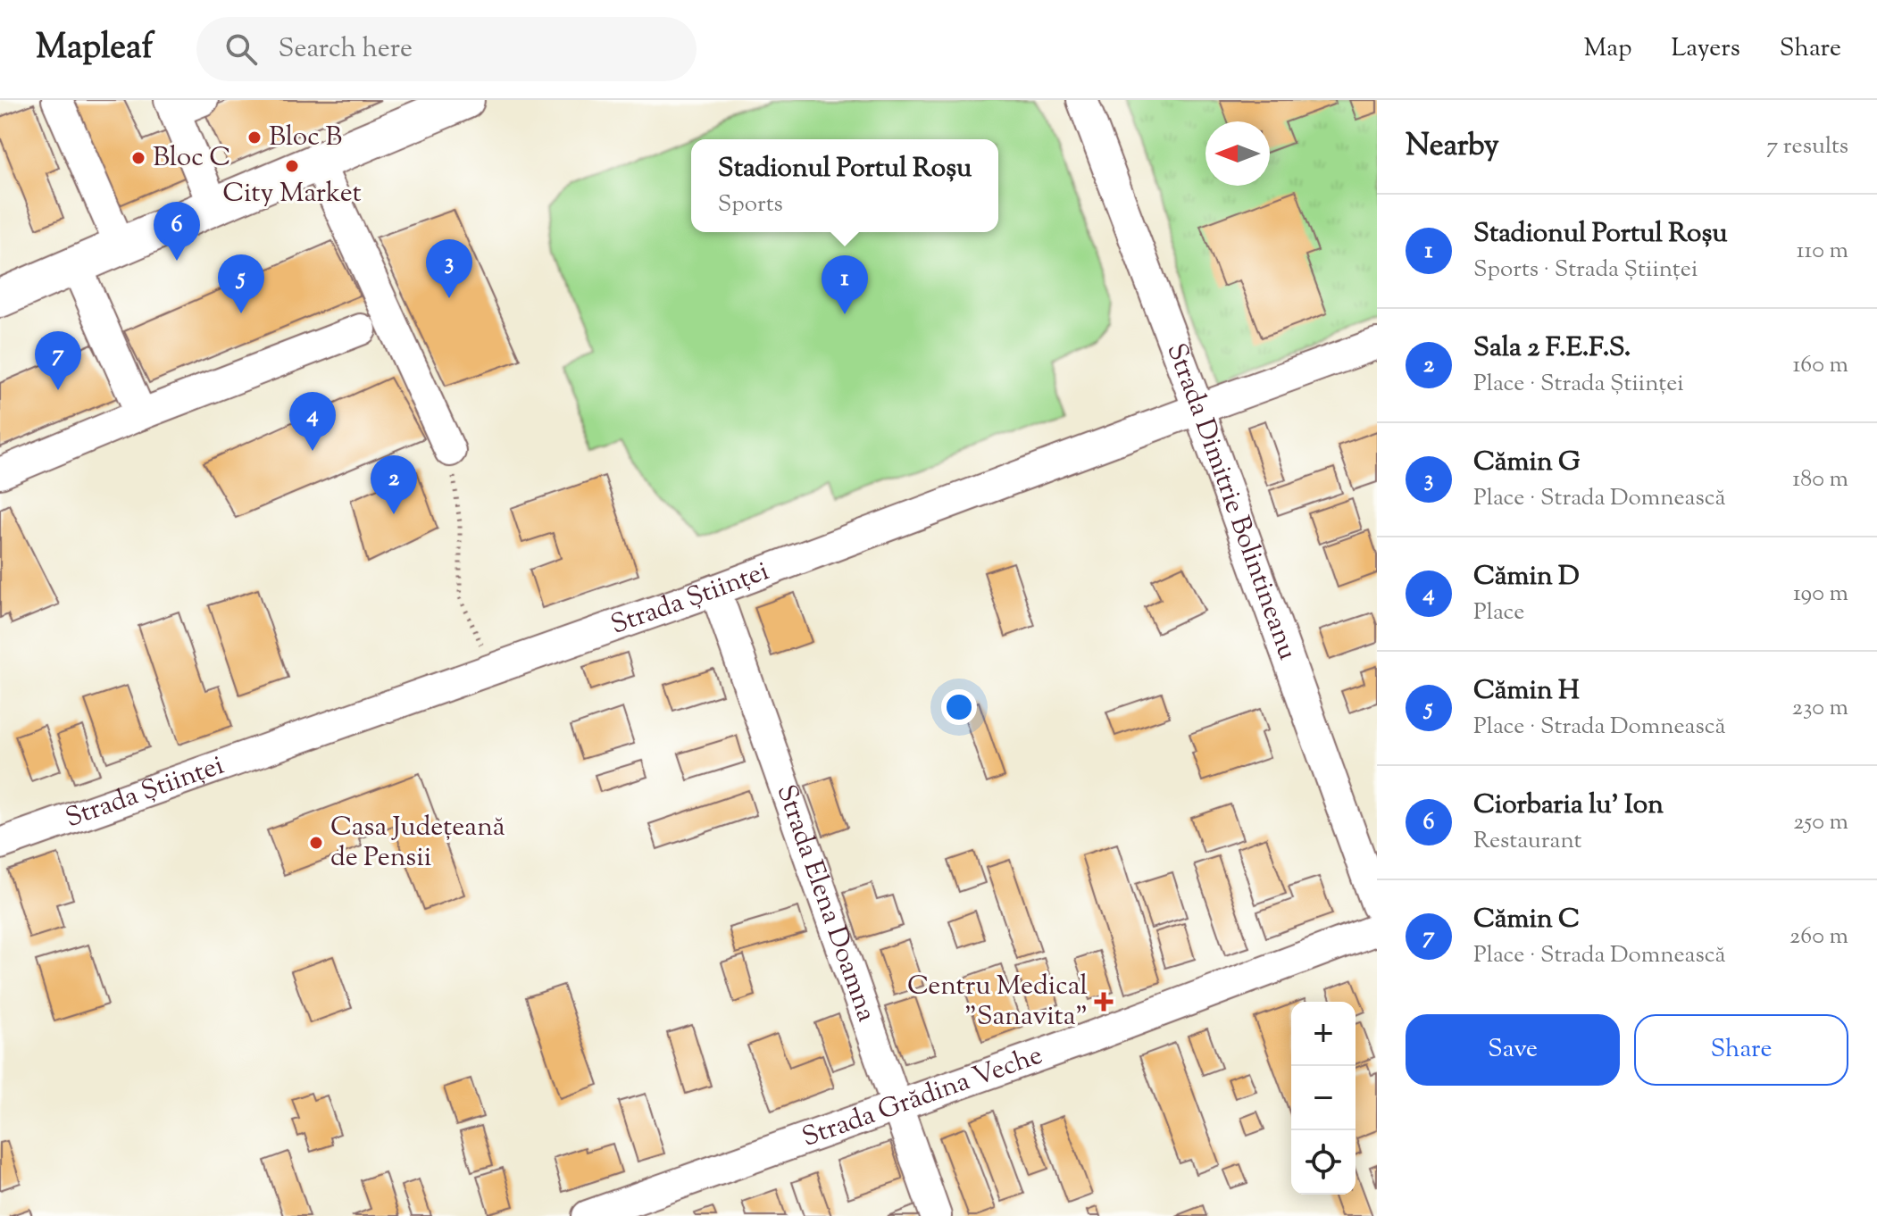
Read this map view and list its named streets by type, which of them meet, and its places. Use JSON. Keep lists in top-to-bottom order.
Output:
{
  "streets": {
    "street": [
      "Strada Dimitrie Bolintineanu",
      "Strada Științei",
      "Strada Elena Doamna",
      "Strada Grădina Veche"
    ]
  },
  "crossings": [
    ["Strada Dimitrie Bolintineanu", "Strada Științei"],
    ["Strada Științei", "Strada Elena Doamna"],
    ["Strada Elena Doamna", "Strada Grădina Veche"]
  ],
  "places": {
    "other": [
      "Bloc B",
      "Bloc C",
      "City Market",
      "Casa Județeană de Pensii"
    ],
    "health": ["Centru Medical \"Sanavita\""]
  },
  "north": "left",
  "page": {
    "header": "Mapleaf",
    "search": "Search here",
    "nav": ["Map", "Layers", "Share"],
    "heading": ["Nearby", "7 results"],
    "popup": ["Stadionul Portul Roșu", "Sports"],
    "list": [
      {
        "mark": "1",
        "name": "Stadionul Portul Roșu",
        "note": "Sports · Strada Științei",
        "value": "110 m"
      },
      {
        "mark": "2",
        "name": "Sala 2 F.E.F.S.",
        "note": "Place · Strada Științei",
        "value": "160 m"
      },
      {
        "mark": "3",
        "name": "Cămin G",
        "note": "Place · Strada Domnească",
        "value": "180 m"
      },
      {
        "mark": "4",
        "name": "Cămin D",
        "note": "Place",
        "value": "190 m"
      },
      {
        "mark": "5",
        "name": "Cămin H",
        "note": "Place · Strada Domnească",
        "value": "230 m"
      },
      {
        "mark": "6",
        "name": "Ciorbaria lu’ Ion",
        "note": "Restaurant",
        "value": "250 m"
      },
      {
        "mark": "7",
        "name": "Cămin C",
        "note": "Place · Strada Domnească",
        "value": "260 m"
      }
    ],
    "pins": [
      "6",
      "3",
      "5",
      "1",
      "7",
      "4",
      "2"
    ],
    "buttons": ["Save", "Share"],
    "map_buttons": ["+", "−"]
  }
}
